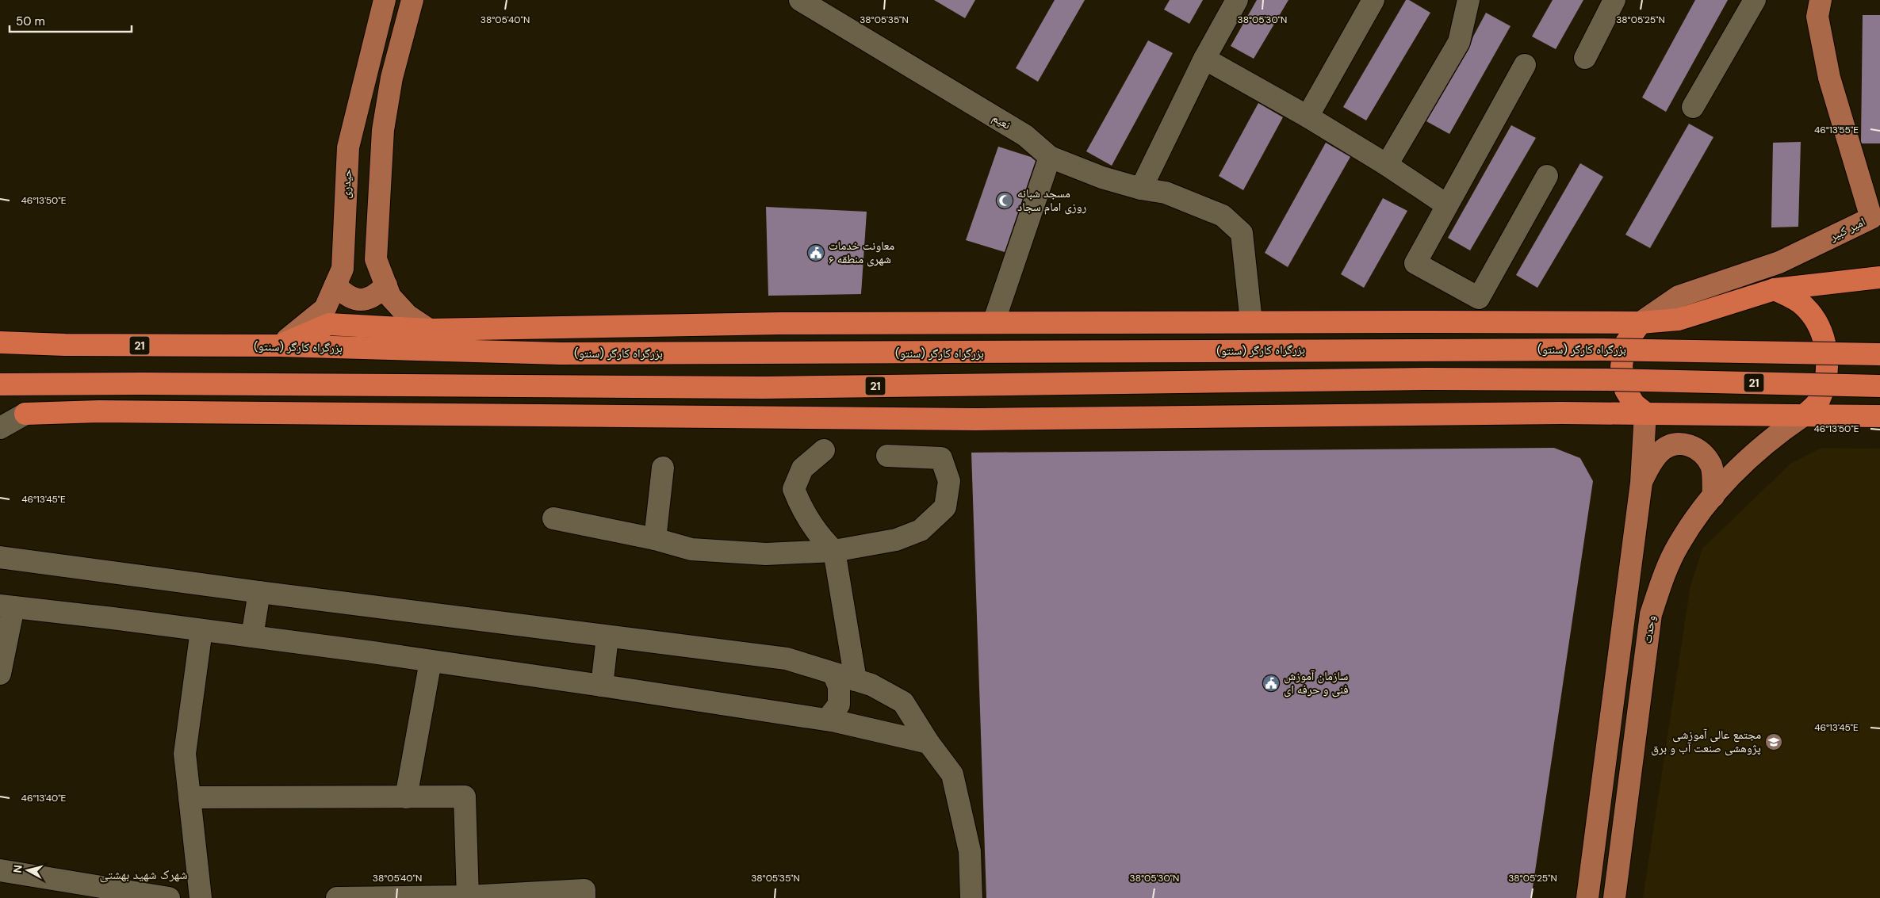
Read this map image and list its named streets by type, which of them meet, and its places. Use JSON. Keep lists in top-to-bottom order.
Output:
{
  "streets": {
    "highway": ["21", "بزرگراه کارگر (سنتو)"],
    "main road": ["حیدری", "امیر کبیر", "وحدت"],
    "street": ["نعیم"]
  },
  "crossings": [
    ["حیدری", "بزرگراه کارگر (سنتو)"]
  ],
  "districts": ["شهرک شهید بهشتی"],
  "places": {
    "mosque": ["مسجد شبانه روزی امام سجاد"],
    "public building": ["معاونت خدمات شهری منطقه ۶", "سازمان آموزش فنی و حرفه ای"],
    "school or university": ["مجتمع عالی آموزشی پژوهشی صنعت آب و برق"]
  },
  "scale_bar": "50 m",
  "north": "left",
  "coordinates": [
    "38°05'40\"N",
    "38°05'35\"N",
    "38°05'30\"N",
    "38°05'25\"N",
    "46°13'55\"E",
    "46°13'50\"E",
    "46°13'45\"E",
    "46°13'40\"E"
  ]
}
